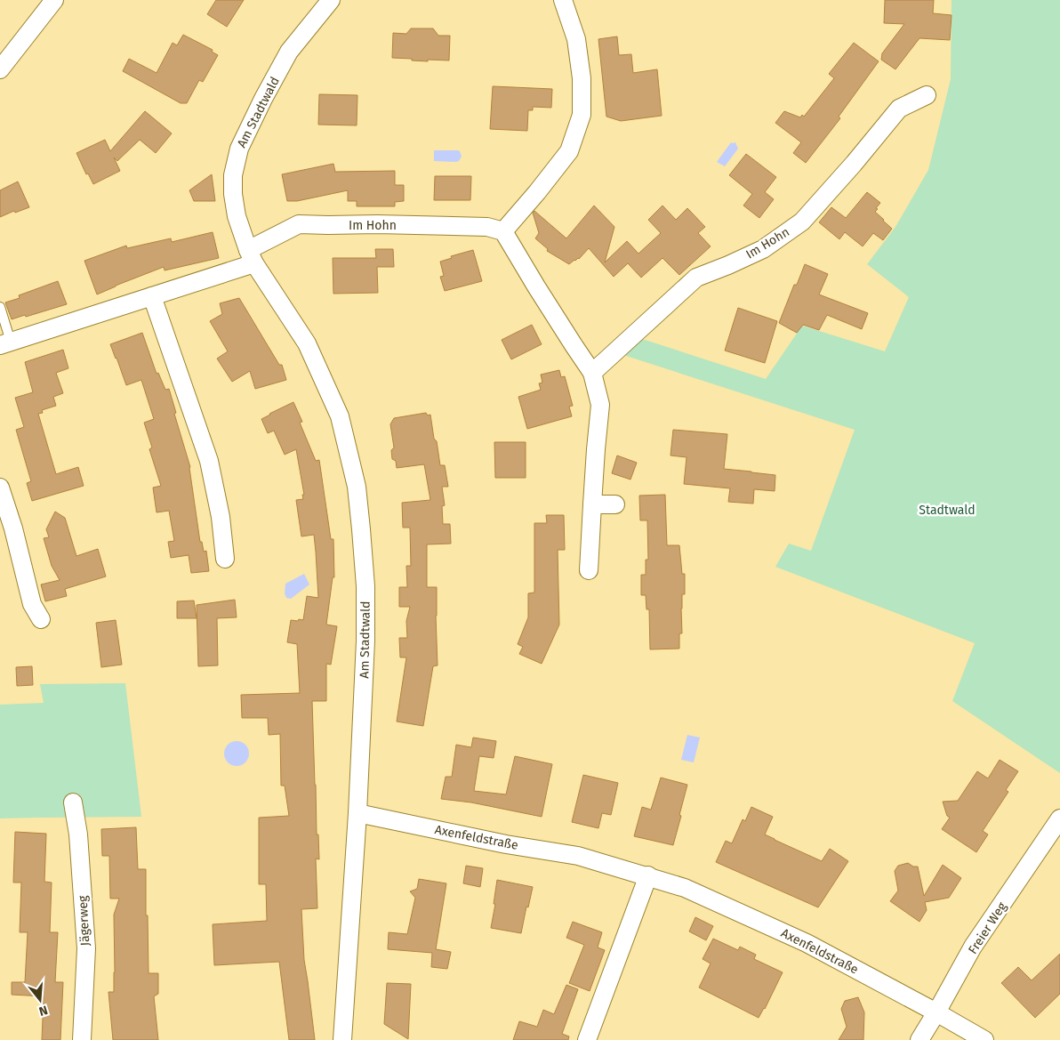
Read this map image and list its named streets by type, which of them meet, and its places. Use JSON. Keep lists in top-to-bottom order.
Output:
{
  "streets": {
    "street": [
      "Am Stadtwald",
      "Im Hohn",
      "Axenfeldstraße",
      "Jägerweg",
      "Freier Weg"
    ]
  },
  "crossings": [
    ["Am Stadtwald", "Im Hohn"],
    ["Am Stadtwald", "Axenfeldstraße"],
    ["Axenfeldstraße", "Freier Weg"]
  ],
  "parks": ["Stadtwald"],
  "north": "bottom"
}
